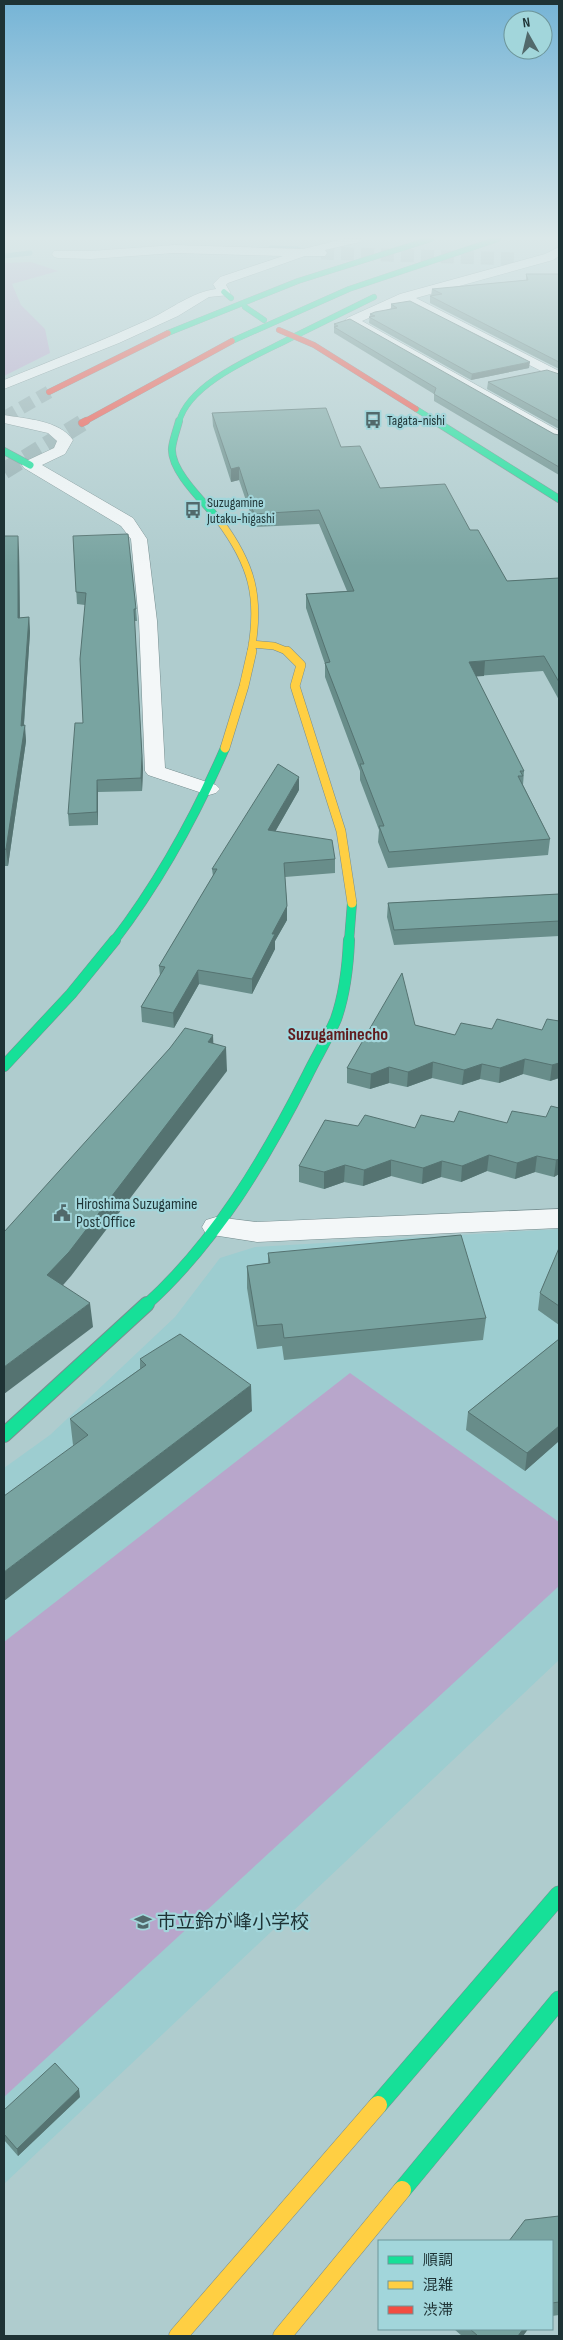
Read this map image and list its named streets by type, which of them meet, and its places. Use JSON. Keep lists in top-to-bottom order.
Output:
{
  "districts": ["Suzugaminecho"],
  "places": {
    "bus stop": ["Tagata-nishi", "Suzugamine Jutaku-higashi"],
    "public building": ["Hiroshima Suzugamine Post Office"],
    "school or university": ["市立鈴が峰小学校"]
  },
  "legend": ["順調", "混雑", "渋滞"],
  "north": "top"
}
